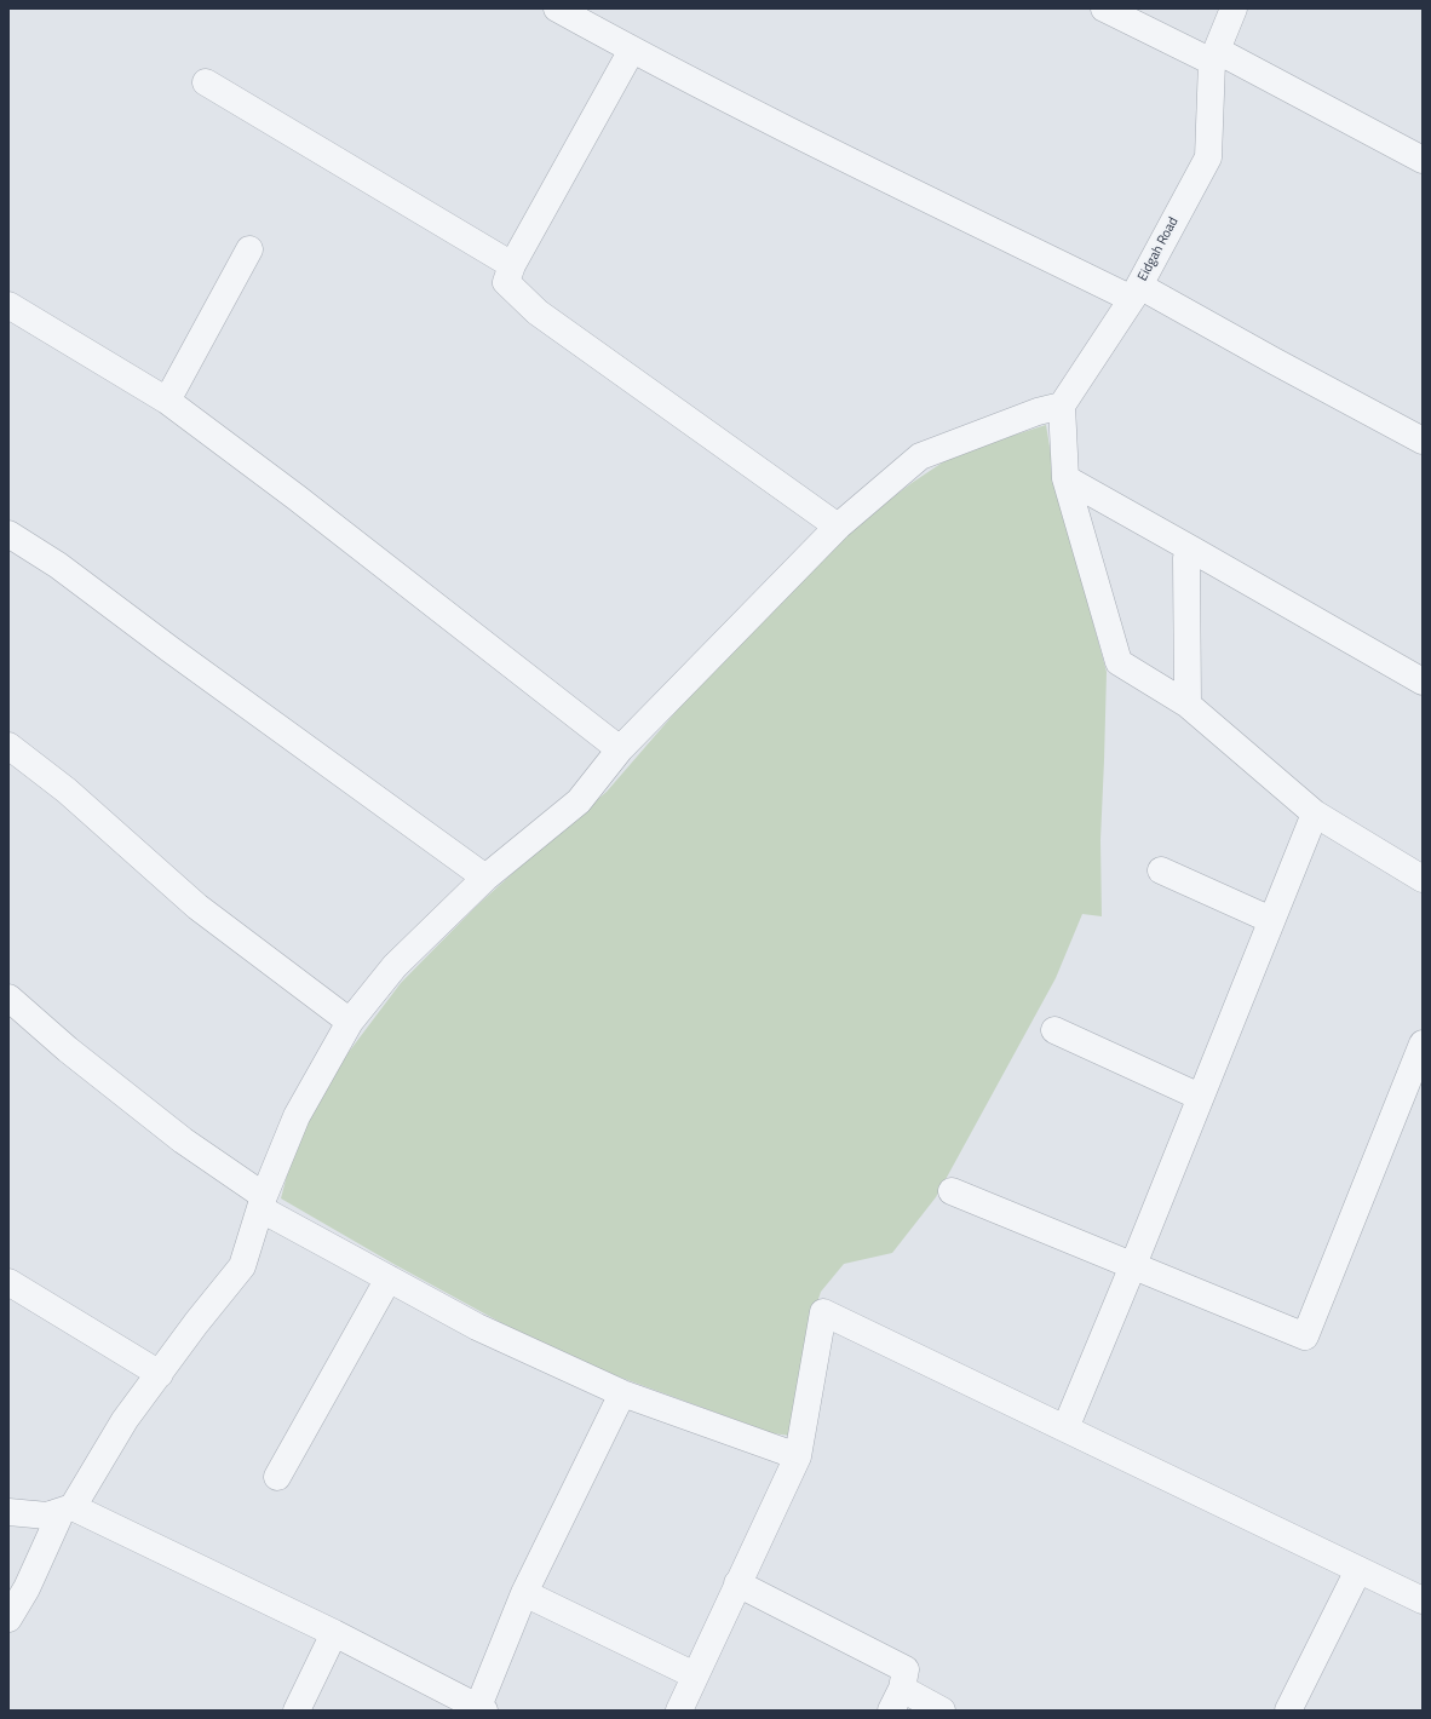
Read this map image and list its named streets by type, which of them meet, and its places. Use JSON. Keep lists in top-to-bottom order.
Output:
{
  "streets": {
    "street": ["Eidgah Road"]
  }
}
